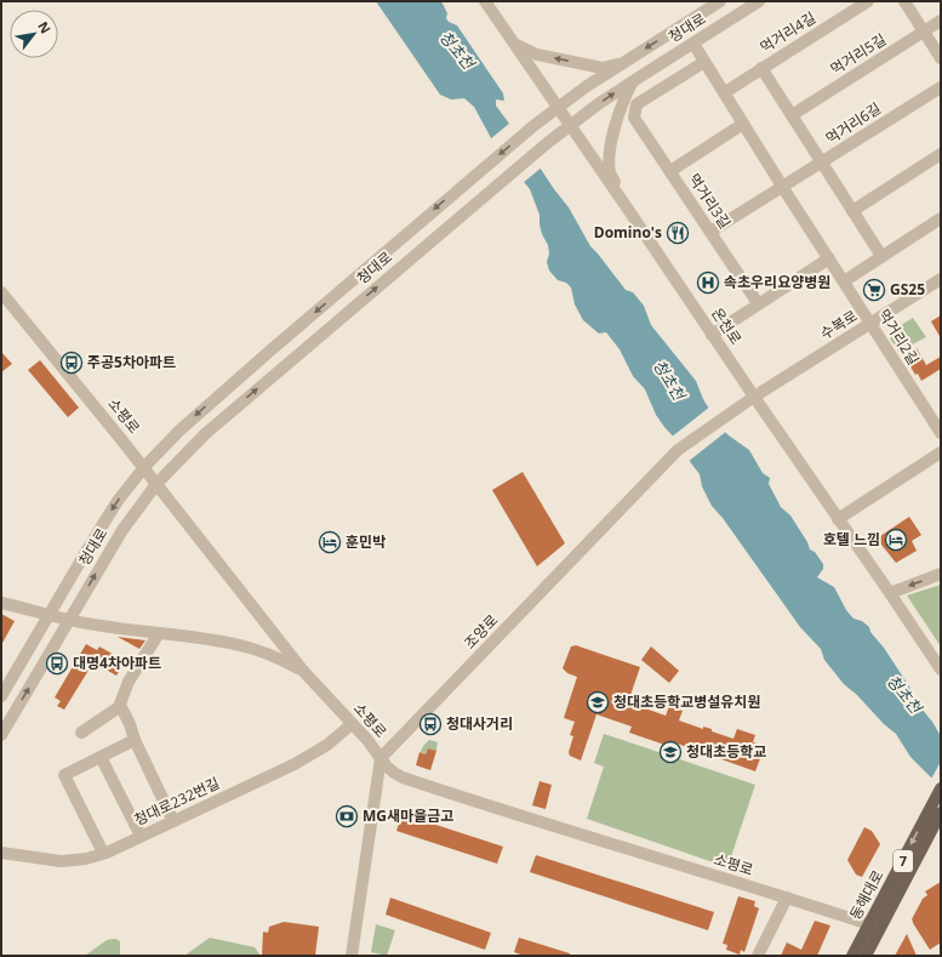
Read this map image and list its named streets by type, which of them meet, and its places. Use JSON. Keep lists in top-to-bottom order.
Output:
{
  "streets": {
    "main road": ["7", "동해대로"],
    "street": [
      "청대로",
      "먹거리4길",
      "먹거리5길",
      "먹거리6길",
      "먹거리3길",
      "수복로",
      "온천로",
      "먹거리2길",
      "소평로",
      "조양로",
      "청대로232번길"
    ]
  },
  "crossings": [
    ["청대로", "온천로"],
    ["청대로", "먹거리2길"],
    ["청대로", "소평로"],
    ["먹거리4길", "먹거리2길"],
    ["먹거리6길", "먹거리2길"],
    ["먹거리3길", "먹거리2길"],
    ["수복로", "온천로"],
    ["수복로", "먹거리2길"],
    ["수복로", "조양로"],
    ["온천로", "조양로"],
    ["소평로", "조양로"],
    ["소평로", "청대로232번길"],
    ["소평로", "동해대로"]
  ],
  "water": ["청초천"],
  "places": {
    "restaurant": ["Domino's"],
    "hospital": ["속초우리요양병원"],
    "supermarket": ["GS25"],
    "bus stop": ["주공5차아파트", "대명4차아파트", "청대사거리"],
    "hotel": ["호텔 느낌", "훈민박"],
    "school or university": ["청대초등학교병설유치원", "청대초등학교"],
    "bank": ["MG새마을금고"]
  },
  "north": "top right"
}
